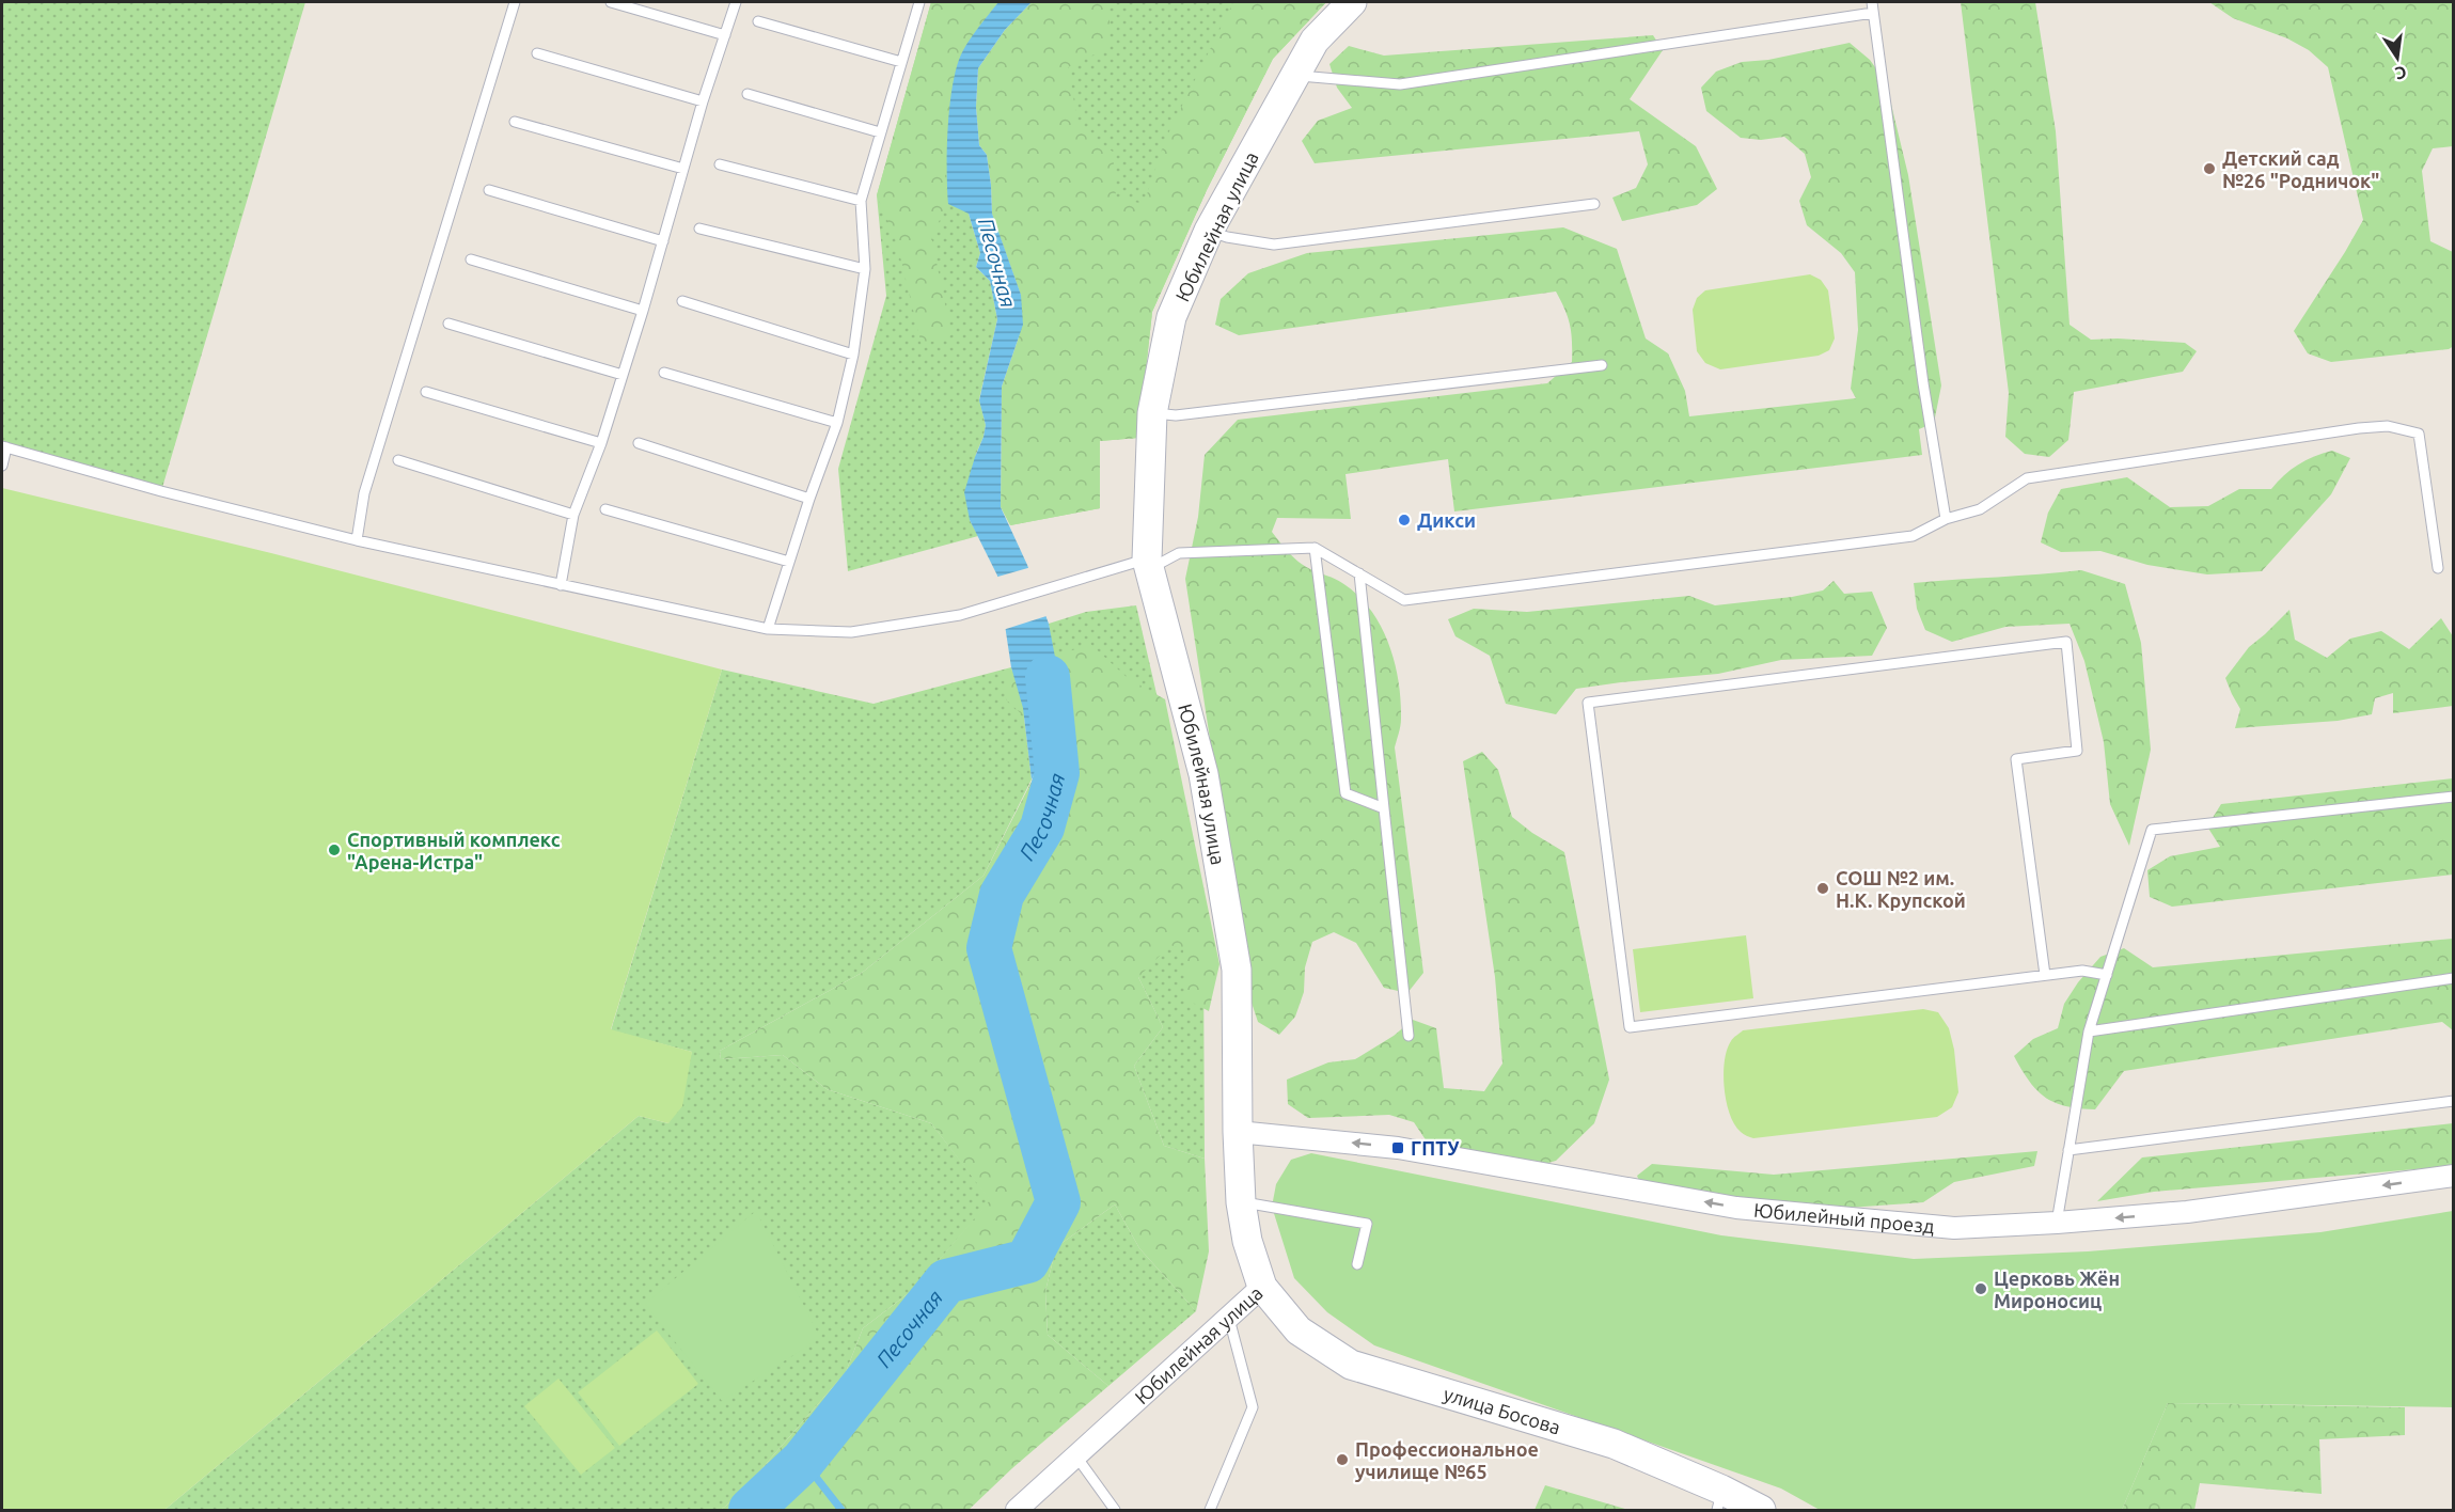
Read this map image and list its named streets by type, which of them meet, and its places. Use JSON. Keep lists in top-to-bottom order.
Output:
{
  "streets": {
    "street": ["Юбилейная улица", "Юбилейный проезд", "улица Босова"]
  },
  "crossings": [
    ["Юбилейная улица", "Юбилейный проезд"],
    ["Юбилейная улица", "улица Босова"]
  ],
  "one_way": ["Юбилейный проезд"],
  "water": ["Песочная"],
  "places": {
    "other": [
      "Детский сад №26 \"Родничок\"",
      "Дикси",
      "Спортивный комплекс \"Арена-Истра\"",
      "СОШ №2 им. Н.К. Крупской",
      "Церковь Жён Мироносиц",
      "Профессиональное училище №65"
    ],
    "transit": ["ГПТУ"]
  },
  "north": "bottom"
}
